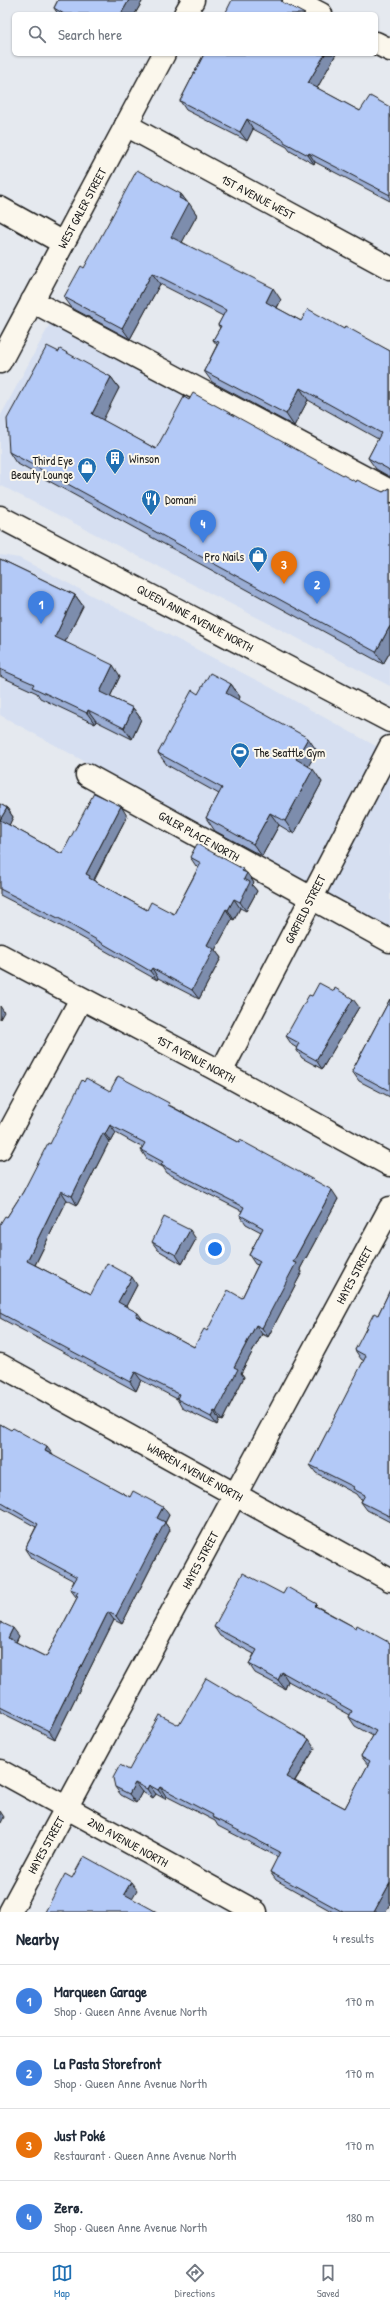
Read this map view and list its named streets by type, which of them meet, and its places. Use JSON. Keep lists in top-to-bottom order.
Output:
{
  "streets": {
    "street": [
      "1ST AVENUE WEST",
      "WEST GALER STREET",
      "QUEEN ANNE AVENUE NORTH",
      "GALER PLACE NORTH",
      "GARFIELD STREET",
      "1ST AVENUE NORTH",
      "HAYES STREET",
      "WARREN AVENUE NORTH",
      "2ND AVENUE NORTH"
    ]
  },
  "crossings": [
    ["1ST AVENUE WEST", "WEST GALER STREET"],
    ["GALER PLACE NORTH", "GARFIELD STREET"],
    ["GARFIELD STREET", "1ST AVENUE NORTH"],
    ["HAYES STREET", "WARREN AVENUE NORTH"],
    ["HAYES STREET", "2ND AVENUE NORTH"]
  ],
  "places": {
    "building": ["Winson"],
    "shop": ["Third Eye Beauty Lounge", "Pro Nails"],
    "restaurant": ["Domani"],
    "sports": ["The Seattle Gym"]
  },
  "page": {
    "search": "Search here",
    "pins": [
      "4",
      "3",
      "2",
      "1"
    ],
    "heading": ["Nearby", "4 results"],
    "list": [
      {
        "mark": "1",
        "name": "Marqueen Garage",
        "note": "Shop · Queen Anne Avenue North",
        "value": "170 m"
      },
      {
        "mark": "2",
        "name": "La Pasta Storefront",
        "note": "Shop · Queen Anne Avenue North",
        "value": "170 m"
      },
      {
        "mark": "3",
        "name": "Just Poké",
        "note": "Restaurant · Queen Anne Avenue North",
        "value": "170 m"
      },
      {
        "mark": "4",
        "name": "Zerø.",
        "note": "Shop · Queen Anne Avenue North",
        "value": "180 m"
      }
    ],
    "nav": ["Map", "Directions", "Saved"]
  }
}
